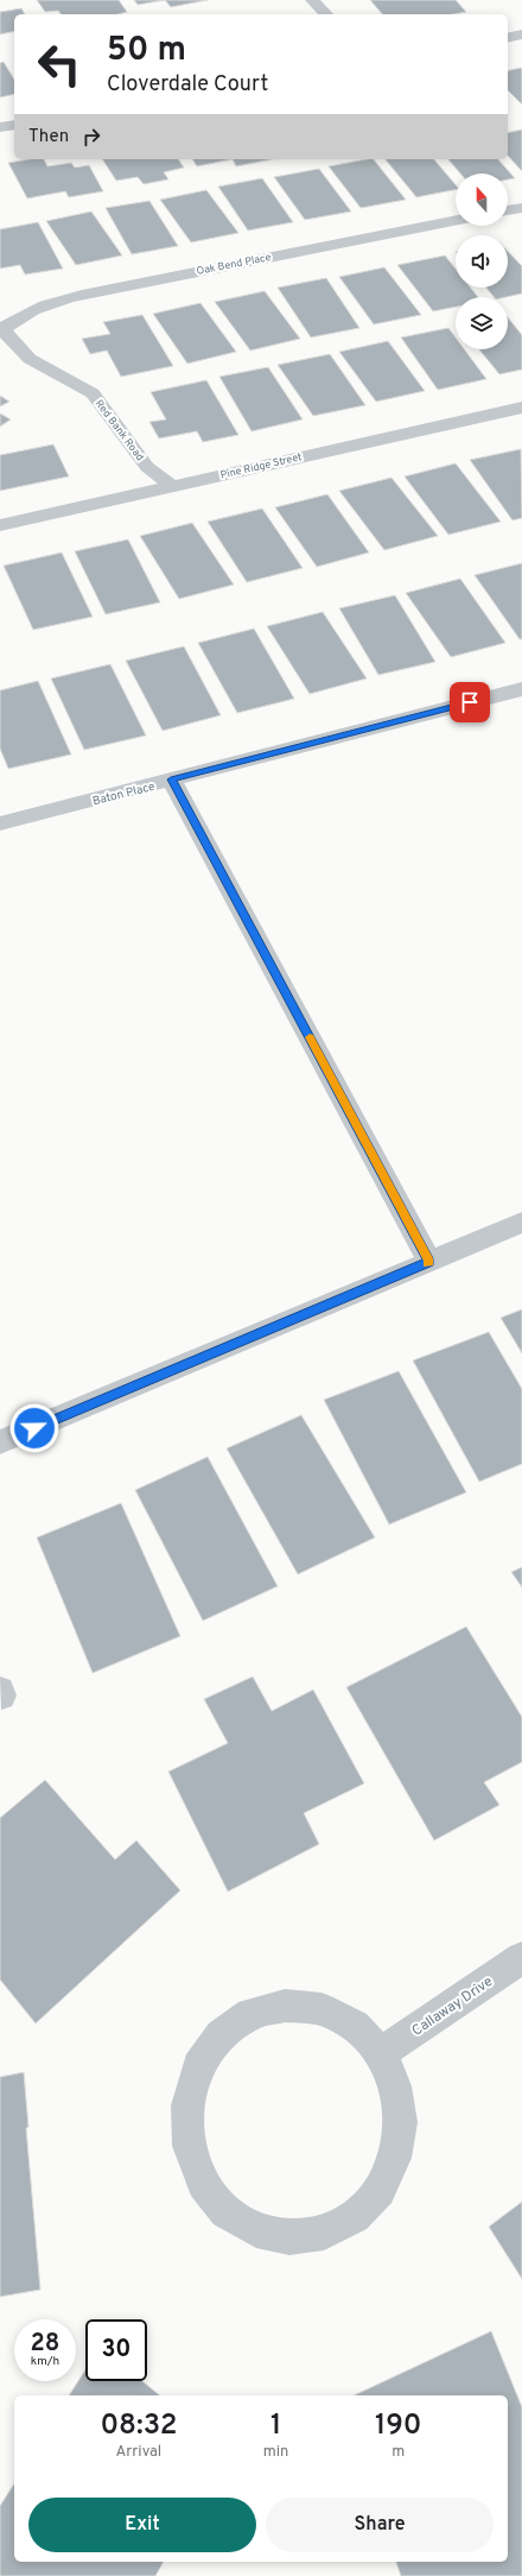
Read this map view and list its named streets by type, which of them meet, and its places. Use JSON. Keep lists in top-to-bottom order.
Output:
{
  "streets": {
    "street": [
      "Oak Bend Place",
      "Red Bank Road",
      "Pine Ridge Street",
      "Baton Place",
      "Callaway Drive"
    ]
  },
  "crossings": [
    ["Oak Bend Place", "Red Bank Road"],
    ["Red Bank Road", "Pine Ridge Street"]
  ],
  "north": "top",
  "page": {
    "turn": ["50 m", "Cloverdale Court"],
    "then": "Then",
    "speed": "28 km/h",
    "limit": "30",
    "eta": [
      "08:32",
      "Arrival",
      "1",
      "min",
      "190",
      "m"
    ],
    "buttons": ["Exit", "Share"]
  }
}
